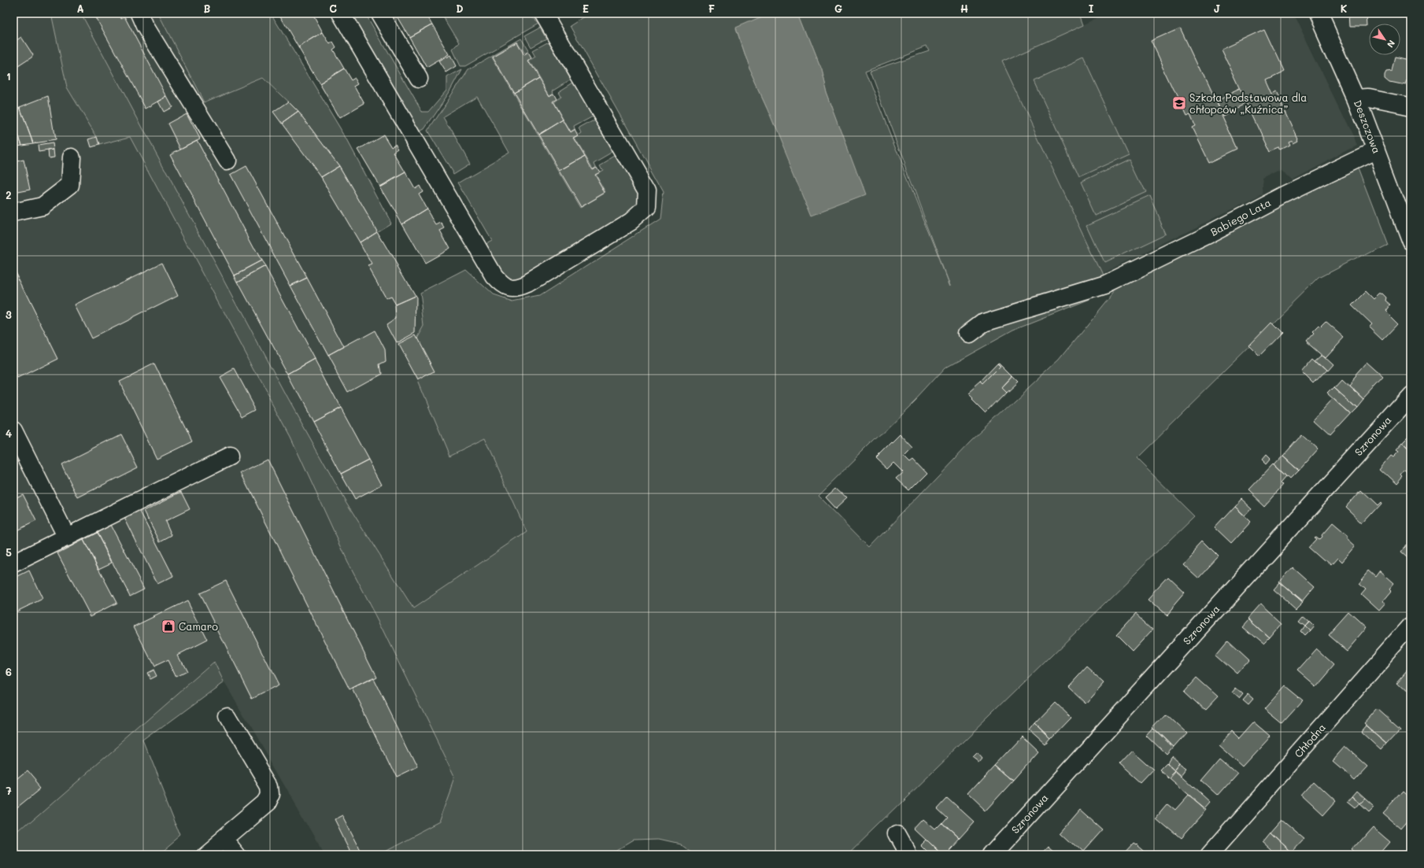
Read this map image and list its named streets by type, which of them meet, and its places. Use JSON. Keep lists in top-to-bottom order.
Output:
{
  "streets": {
    "street": [
      "Deszczowa",
      "Babiego Lata",
      "Szronowa",
      "Chłodna"
    ]
  },
  "crossings": [
    ["Deszczowa", "Babiego Lata"]
  ],
  "places": {
    "school or university": ["Szkoła Podstawowa dla chłopców „Kuźnica”"],
    "shop": ["Camaro"]
  },
  "north": "bottom right",
  "grid": {
    "columns": [
      "A",
      "B",
      "C",
      "D",
      "E",
      "F",
      "G",
      "H",
      "I",
      "J",
      "K"
    ],
    "rows": [
      "1",
      "2",
      "3",
      "4",
      "5",
      "6",
      "7"
    ]
  }
}
